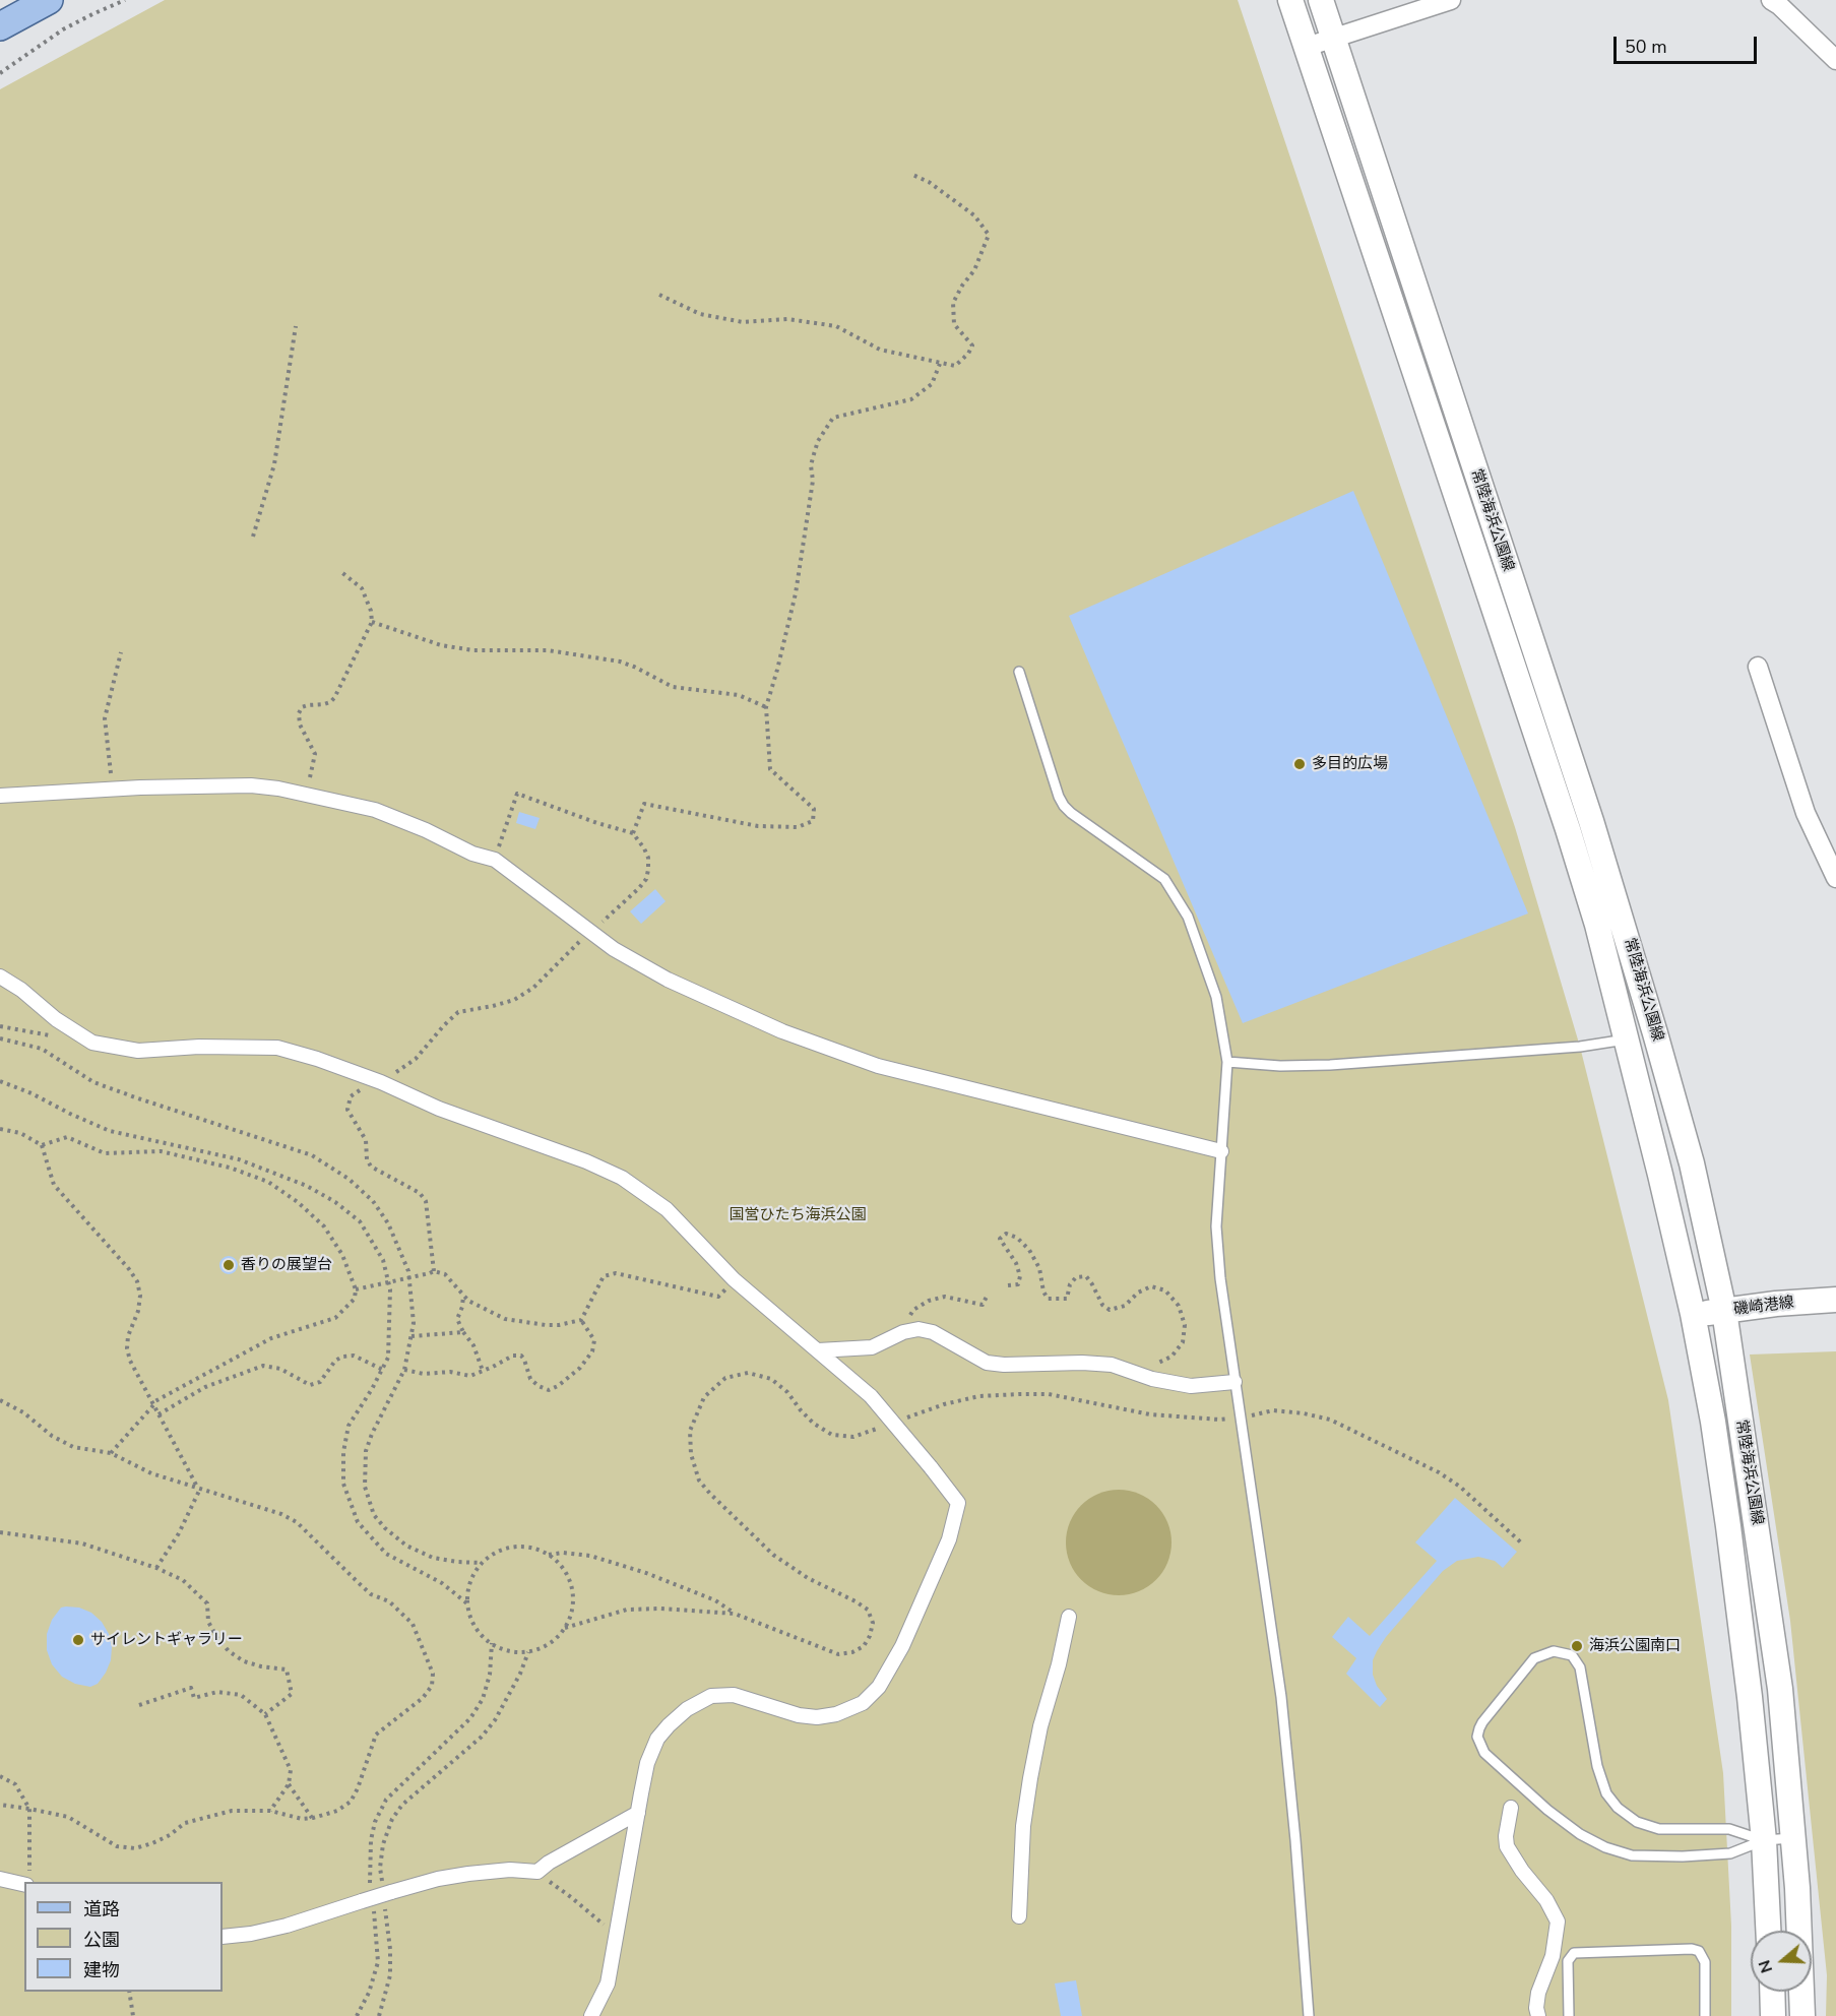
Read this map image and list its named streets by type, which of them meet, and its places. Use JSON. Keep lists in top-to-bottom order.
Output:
{
  "streets": {
    "main road": ["常陸海浜公園線", "磯崎港線"]
  },
  "crossings": [
    ["常陸海浜公園線", "磯崎港線"]
  ],
  "parks": ["国営ひたち海浜公園"],
  "places": [
    "多目的広場",
    "香りの展望台",
    "サイレントギャラリー",
    "海浜公園南口"
  ],
  "legend": ["道路", "公園", "建物"],
  "scale_bar": "50 m",
  "north": "left"
}
